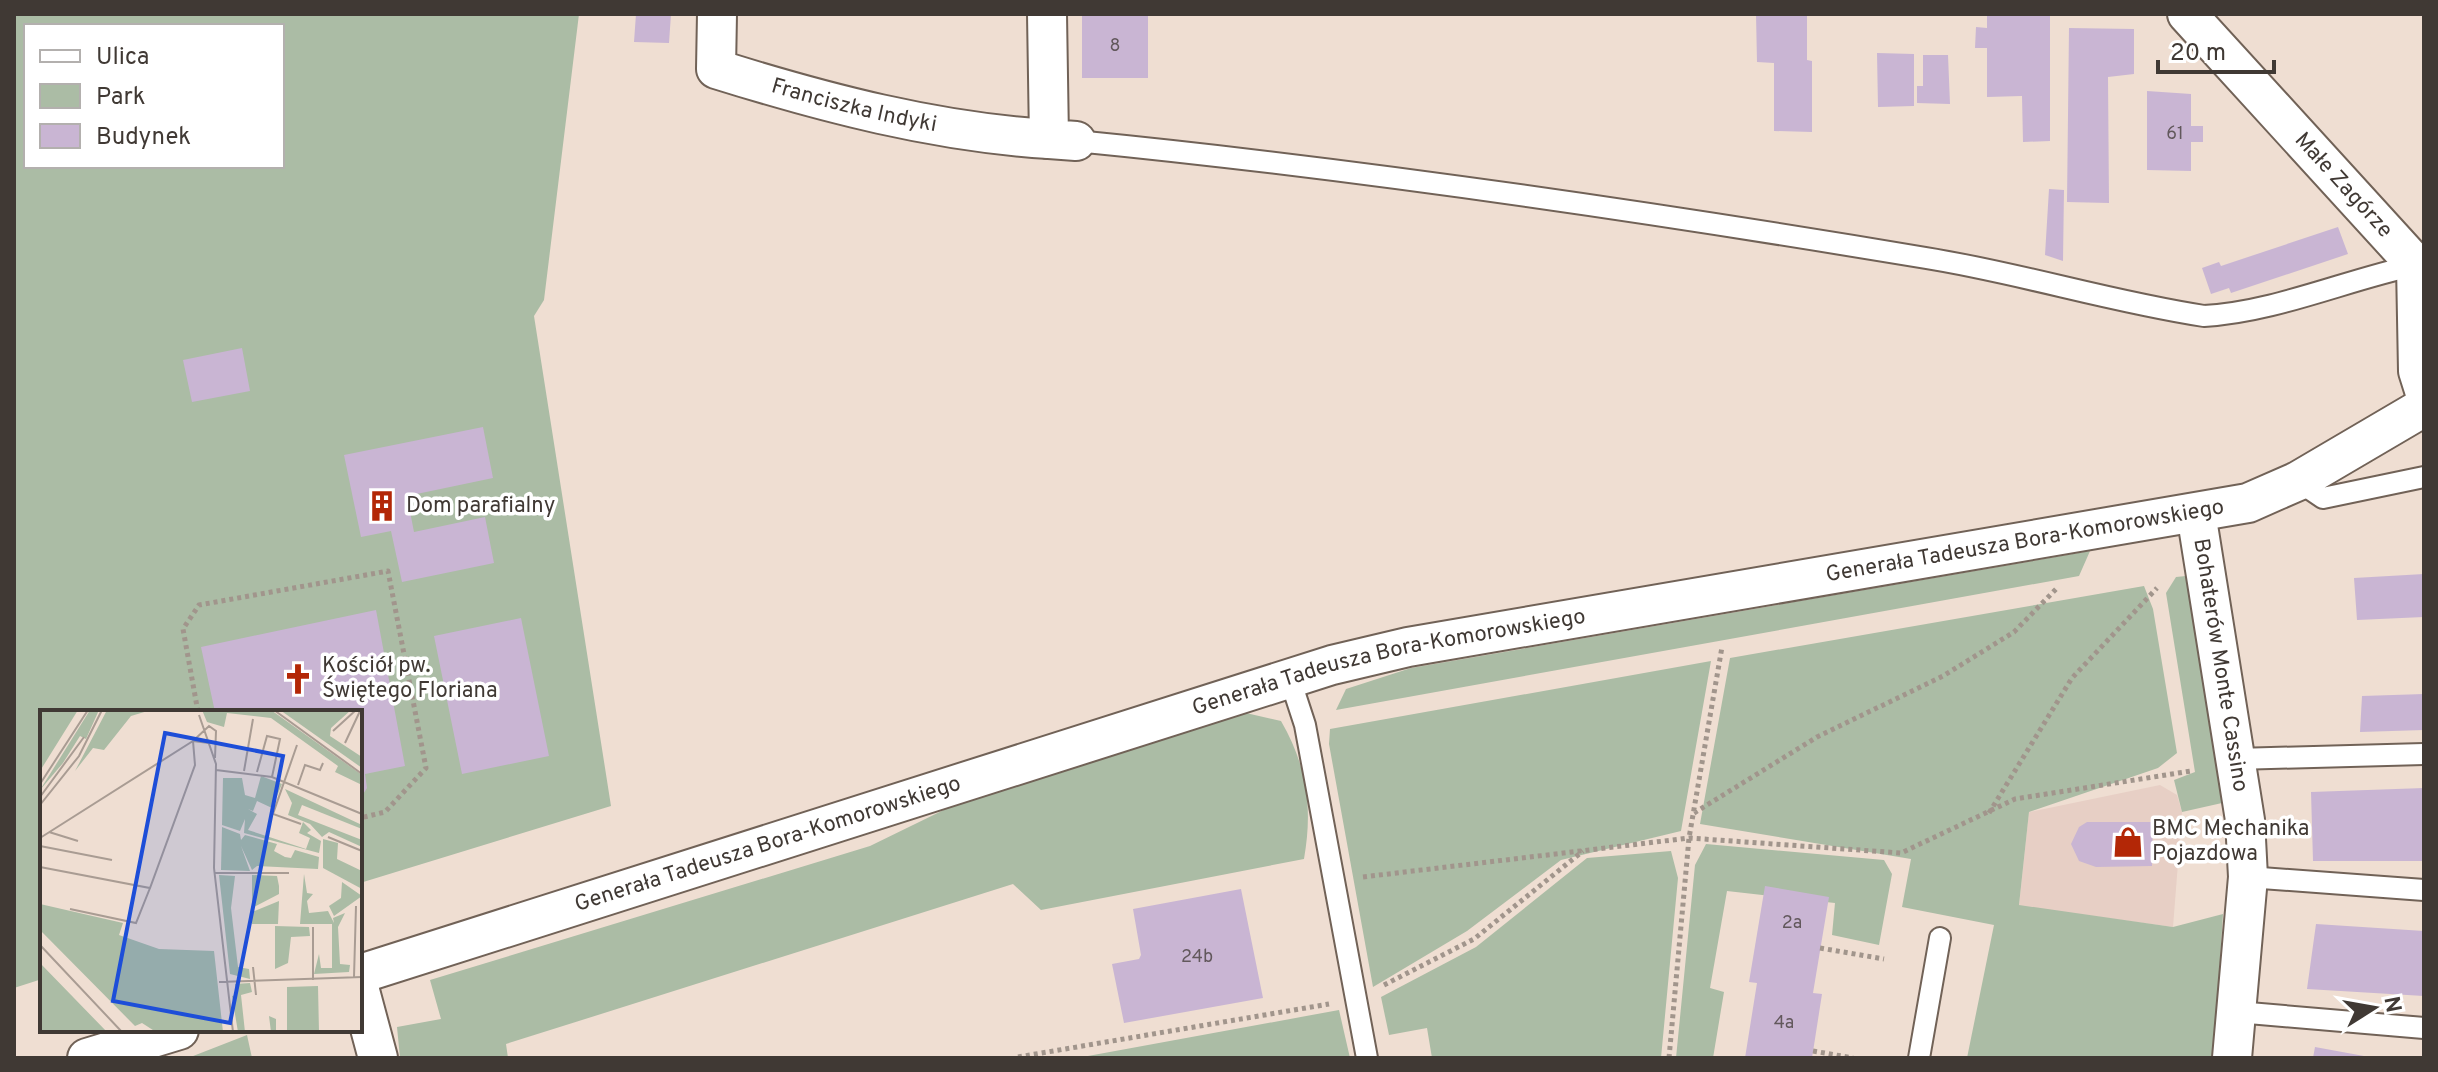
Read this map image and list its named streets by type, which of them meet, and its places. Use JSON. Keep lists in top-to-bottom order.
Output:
{
  "streets": {
    "street": [
      "Franciszka Indyki",
      "Małe Zagórze",
      "Generała Tadeusza Bora-Komorowskiego",
      "Bohaterów Monte Cassino"
    ]
  },
  "crossings": [
    ["Generała Tadeusza Bora-Komorowskiego", "Bohaterów Monte Cassino"]
  ],
  "places": {
    "building": ["Dom parafialny"],
    "church": ["Kościół pw. Świętego Floriana"],
    "shop": ["BMC Mechanika Pojazdowa"]
  },
  "house_numbers": [
    "8",
    "61",
    "2a",
    "24b",
    "4a"
  ],
  "legend": ["Ulica", "Park", "Budynek"],
  "scale_bar": "20 m",
  "north": "right"
}
